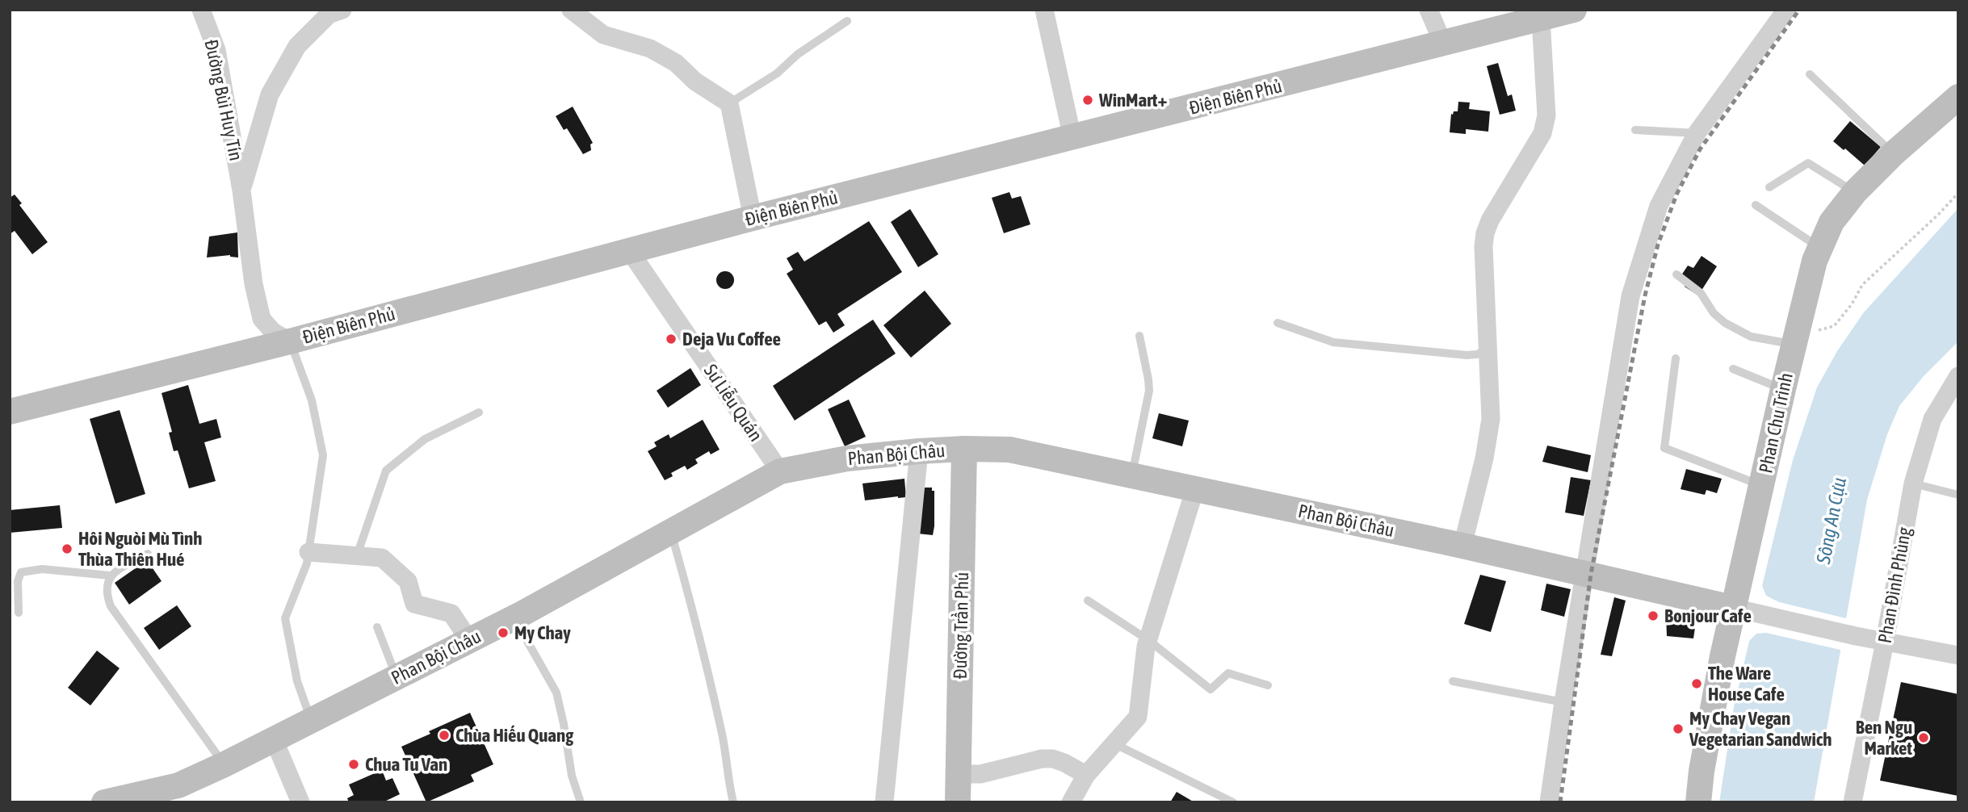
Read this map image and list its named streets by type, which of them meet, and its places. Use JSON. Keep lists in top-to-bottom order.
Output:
{
  "streets": {
    "street": [
      "Điện Biên Phủ",
      "Đường Bùi Huy Tín",
      "Sư Liễu Quán",
      "Phan Chu Trinh",
      "Phan Bội Châu",
      "Phan Đình Phùng",
      "Đường Trần Phú"
    ]
  },
  "crossings": [
    ["Điện Biên Phủ", "Đường Bùi Huy Tín"],
    ["Điện Biên Phủ", "Sư Liễu Quán"],
    ["Sư Liễu Quán", "Phan Bội Châu"],
    ["Phan Chu Trinh", "Phan Bội Châu"],
    ["Phan Bội Châu", "Đường Trần Phú"]
  ],
  "water": ["Sông An Cựu"],
  "places": [
    "WinMart+",
    "Deja Vu Coffee",
    "Hôi Nguòi Mù Tình Thùa Thiên Hué",
    "Bonjour Cafe",
    "My Chay",
    "The Ware House Cafe",
    "My Chay Vegan Vegetarian Sandwich",
    "Chùa Hiếu Quang",
    "Ben Ngu Market",
    "Chua Tu Van"
  ]
}
